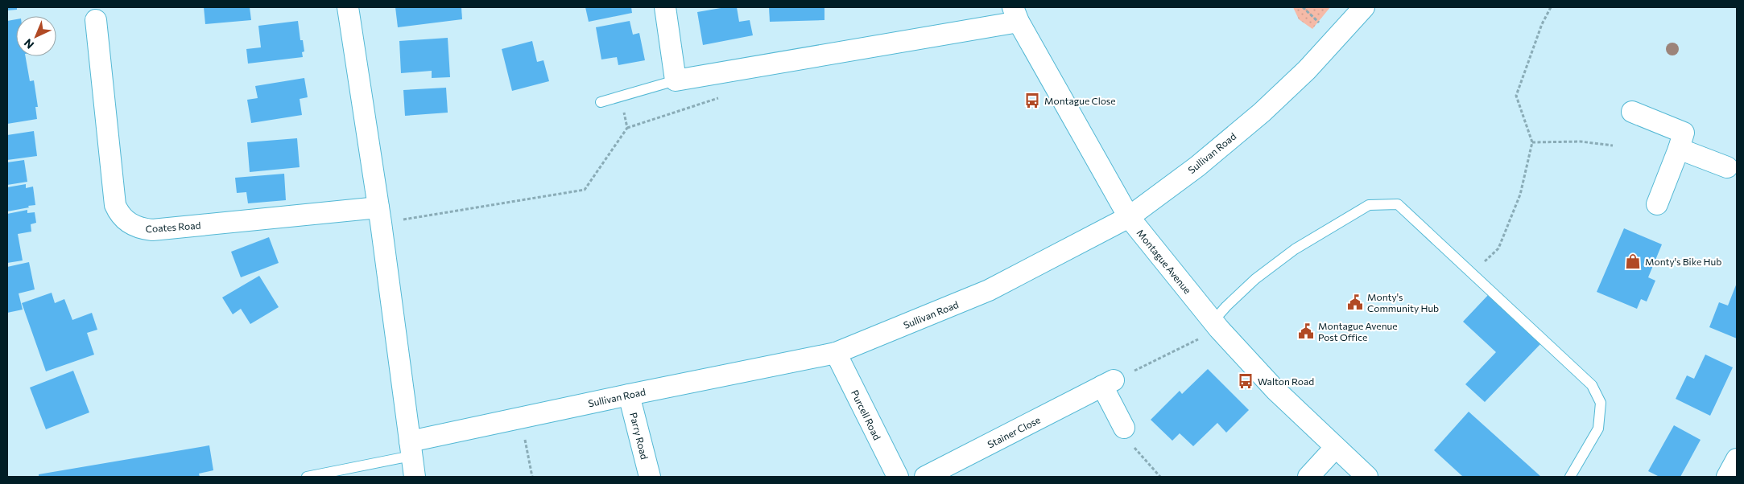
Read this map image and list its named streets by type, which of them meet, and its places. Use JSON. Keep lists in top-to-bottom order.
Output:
{
  "streets": {
    "street": [
      "Sullivan Road",
      "Coates Road",
      "Montague Avenue",
      "Purcell Road",
      "Stainer Close",
      "Parry Road"
    ]
  },
  "crossings": [
    ["Sullivan Road", "Montague Avenue"],
    ["Sullivan Road", "Purcell Road"],
    ["Sullivan Road", "Parry Road"]
  ],
  "places": {
    "bus stop": ["Montague Close", "Walton Road"],
    "shop": ["Monty's Bike Hub"],
    "public building": ["Monty's Community Hub", "Montague Avenue Post Office"]
  },
  "north": "bottom left"
}
